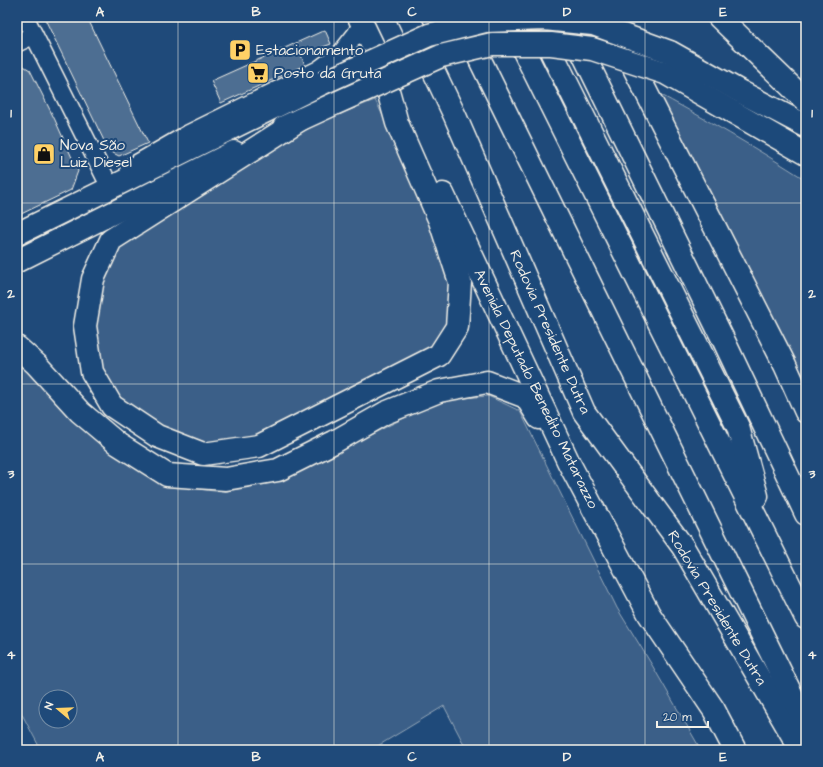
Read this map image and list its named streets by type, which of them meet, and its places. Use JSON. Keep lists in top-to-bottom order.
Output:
{
  "streets": {
    "main road": ["Rodovia Presidente Dutra", "Avenida Deputado Benedito Matarazzo"]
  },
  "places": {
    "parking": ["Estacionamento"],
    "supermarket": ["Posto da Gruta"],
    "shop": ["Nova São Luiz Diesel"]
  },
  "scale_bar": "20 m",
  "north": "left",
  "grid": {
    "columns": [
      "A",
      "B",
      "C",
      "D",
      "E"
    ],
    "rows": [
      "1",
      "2",
      "3",
      "4"
    ]
  }
}
